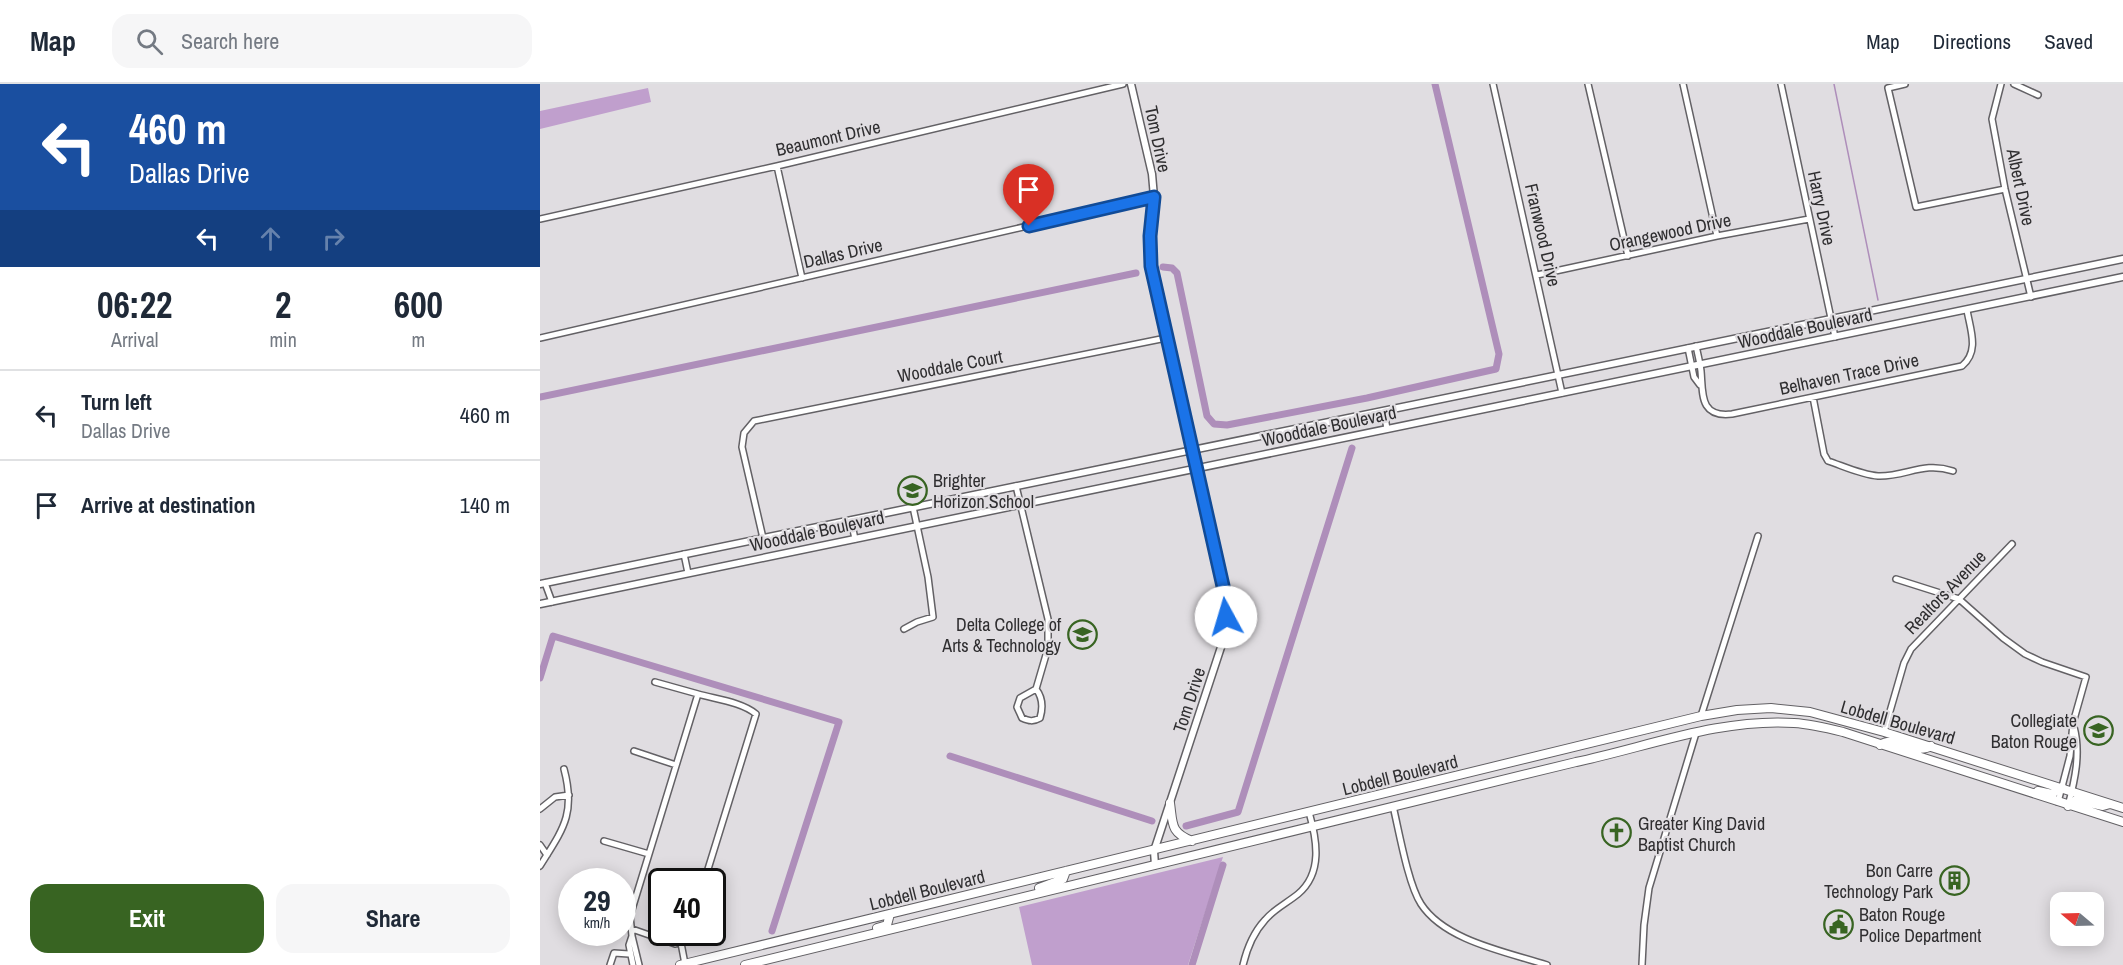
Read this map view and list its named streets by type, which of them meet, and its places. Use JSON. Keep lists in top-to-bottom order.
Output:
{
  "streets": {
    "main road": ["Lobdell Boulevard"],
    "street": [
      "Beaumont Drive",
      "Tom Drive",
      "Albert Drive",
      "Harry Drive",
      "Orangewood Drive",
      "Franwood Drive",
      "Dallas Drive",
      "Wooddale Boulevard",
      "Wooddale Court",
      "Belhaven Trace Drive",
      "Realtors Avenue"
    ]
  },
  "crossings": [
    ["Tom Drive", "Dallas Drive"],
    ["Tom Drive", "Wooddale Boulevard"],
    ["Tom Drive", "Wooddale Court"],
    ["Tom Drive", "Lobdell Boulevard"],
    ["Albert Drive", "Wooddale Boulevard"],
    ["Harry Drive", "Orangewood Drive"],
    ["Harry Drive", "Wooddale Boulevard"],
    ["Orangewood Drive", "Franwood Drive"],
    ["Franwood Drive", "Wooddale Boulevard"],
    ["Wooddale Boulevard", "Wooddale Court"],
    ["Wooddale Boulevard", "Belhaven Trace Drive"],
    ["Realtors Avenue", "Lobdell Boulevard"]
  ],
  "places": {
    "school or university": ["Brighter Horizon School", "Delta College of Arts & Technology", "Collegiate Baton Rouge"],
    "church": ["Greater King David Baptist Church"],
    "building": ["Bon Carre Technology Park"],
    "public building": ["Baton Rouge Police Department"]
  },
  "north": "left",
  "page": {
    "header": "Map",
    "search": "Search here",
    "nav": ["Map", "Directions", "Saved"],
    "turn": ["460 m", "Dallas Drive"],
    "eta": [
      "06:22",
      "Arrival",
      "2",
      "min",
      "600",
      "m"
    ],
    "list": [
      {
        "name": "Turn left",
        "note": "Dallas Drive",
        "value": "460 m"
      },
      {
        "name": "Arrive at destination",
        "value": "140 m"
      }
    ],
    "speed": "29 km/h",
    "limit": "40",
    "buttons": ["Exit", "Share"]
  }
}
